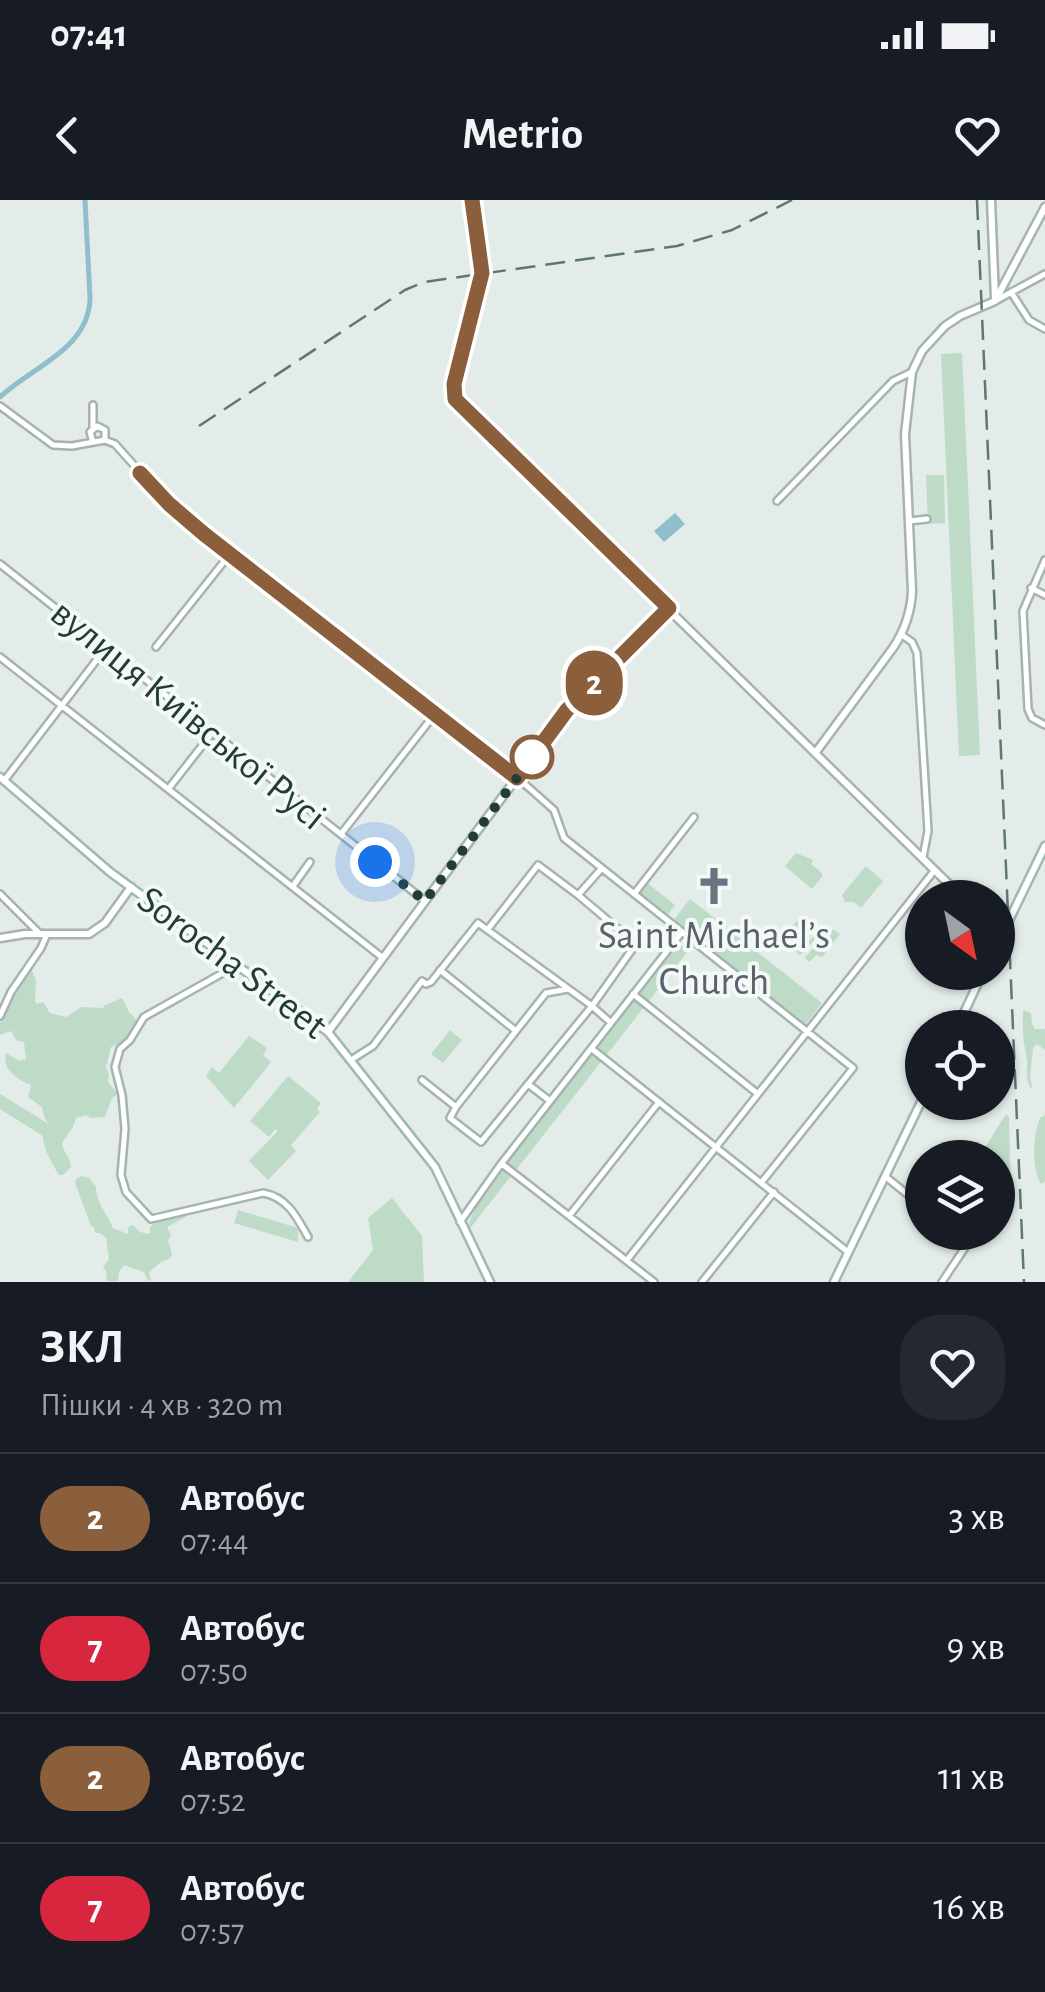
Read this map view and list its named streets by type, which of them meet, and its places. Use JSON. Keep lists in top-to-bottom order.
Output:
{
  "streets": {
    "street": ["вулиця Київської Русі", "Sorocha Street"]
  },
  "places": {
    "church": ["Saint Michael’s Church"]
  },
  "lines": ["bus line 2"],
  "north": "bottom right",
  "page": {
    "status": "07:41",
    "header": "Metrio",
    "on_map": "2",
    "heading": ["ЗКЛ", "Пішки · 4 хв · 320 m"],
    "list": [
      {
        "mark": "2",
        "name": "Автобус",
        "note": "07:44",
        "value": "3 хв"
      },
      {
        "mark": "7",
        "name": "Автобус",
        "note": "07:50",
        "value": "9 хв"
      },
      {
        "mark": "2",
        "name": "Автобус",
        "note": "07:52",
        "value": "11 хв"
      },
      {
        "mark": "7",
        "name": "Автобус",
        "note": "07:57",
        "value": "16 хв"
      }
    ]
  }
}
